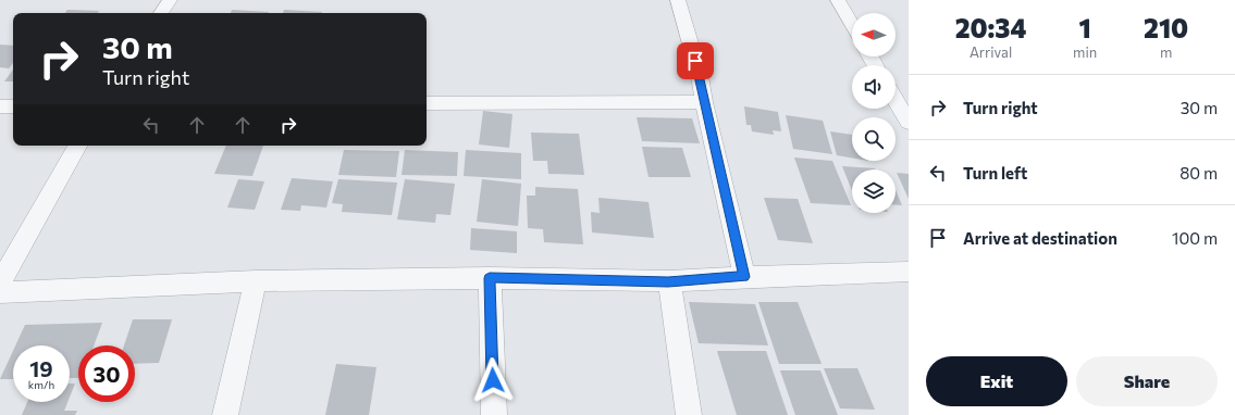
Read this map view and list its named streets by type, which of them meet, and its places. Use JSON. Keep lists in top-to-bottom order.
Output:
{
  "north": "left",
  "page": {
    "eta": [
      "20:34",
      "Arrival",
      "1",
      "min",
      "210",
      "m"
    ],
    "turn": ["30 m", "Turn right"],
    "list": [
      {
        "name": "Turn right",
        "value": "30 m"
      },
      {
        "name": "Turn left",
        "value": "80 m"
      },
      {
        "name": "Arrive at destination",
        "value": "100 m"
      }
    ],
    "speed": "19 km/h",
    "limit": "30",
    "buttons": ["Exit", "Share"]
  }
}
